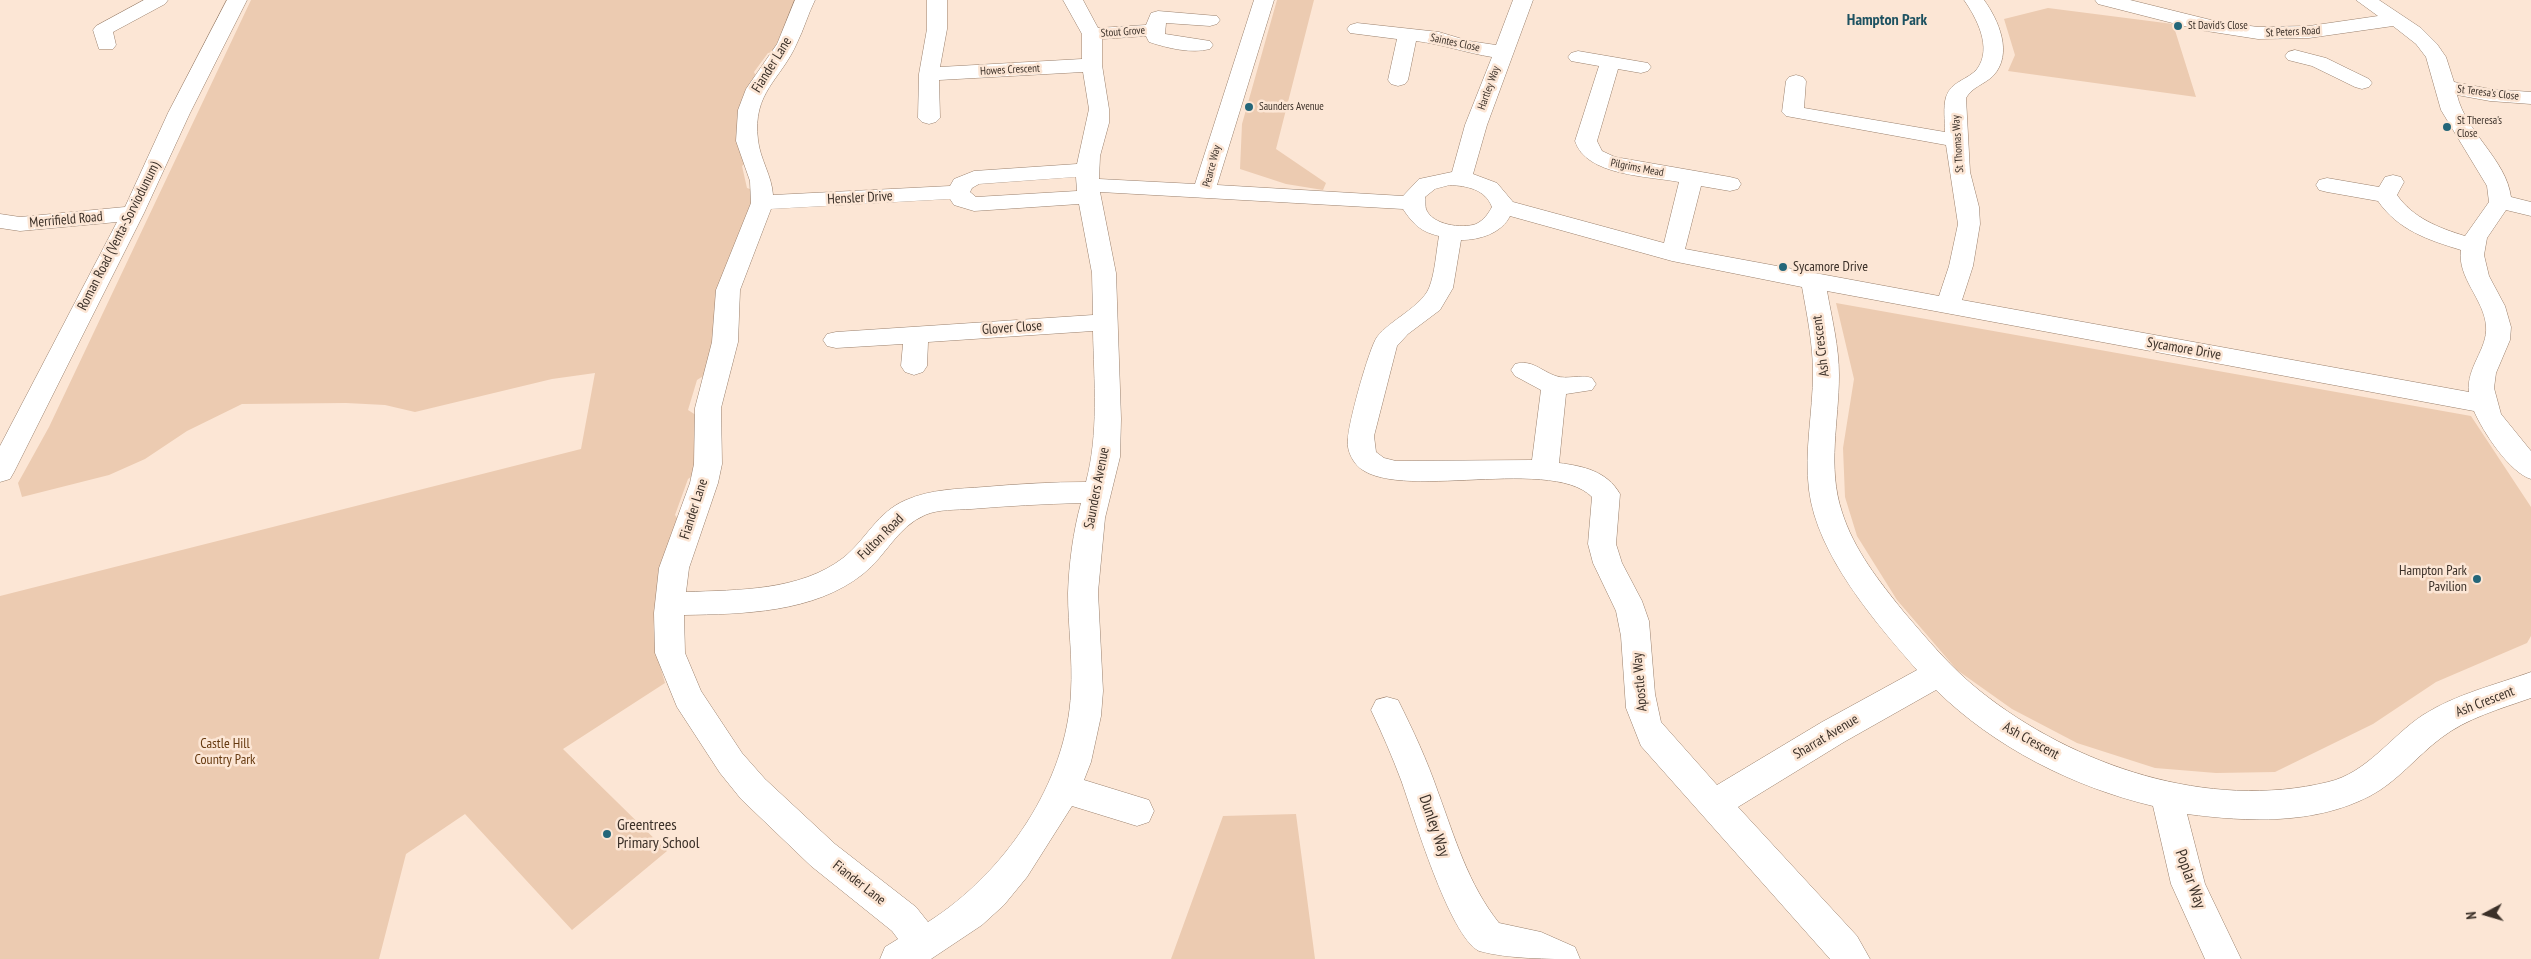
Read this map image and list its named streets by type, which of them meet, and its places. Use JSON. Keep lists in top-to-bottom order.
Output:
{
  "streets": {
    "street": [
      "Stout Grove",
      "St Peters Road",
      "Saintes Close",
      "Fiander Lane",
      "Howes Crescent",
      "Hartley Way",
      "St Teresa's Close",
      "St Thomas Way",
      "Pearce Way",
      "Pilgrims Mead",
      "Hensler Drive",
      "Merrifield Road",
      "Roman Road (Venta-Sorviodunum)",
      "Glover Close",
      "Ash Crescent",
      "Sycamore Drive",
      "Saunders Avenue",
      "Fulton Road",
      "Apostle Way",
      "Sharrat Avenue",
      "Dunley Way",
      "Poplar Way"
    ]
  },
  "crossings": [
    ["Stout Grove", "Saunders Avenue"],
    ["Saintes Close", "Hartley Way"],
    ["Fiander Lane", "Hensler Drive"],
    ["Fiander Lane", "Saunders Avenue"],
    ["Fiander Lane", "Fulton Road"],
    ["Howes Crescent", "Saunders Avenue"],
    ["Hartley Way", "Pearce Way"],
    ["Hartley Way", "Sycamore Drive"],
    ["Hartley Way", "Apostle Way"],
    ["St Thomas Way", "Sycamore Drive"],
    ["Pearce Way", "Sycamore Drive"],
    ["Pearce Way", "Apostle Way"],
    ["Hensler Drive", "Saunders Avenue"],
    ["Merrifield Road", "Roman Road (Venta-Sorviodunum)"],
    ["Glover Close", "Saunders Avenue"],
    ["Ash Crescent", "Sycamore Drive"],
    ["Ash Crescent", "Sharrat Avenue"],
    ["Ash Crescent", "Poplar Way"],
    ["Sycamore Drive", "Apostle Way"],
    ["Saunders Avenue", "Fulton Road"],
    ["Apostle Way", "Sharrat Avenue"]
  ],
  "districts": ["Hampton Park"],
  "parks": ["Castle Hill Country Park"],
  "places": [
    "St David's Close",
    "Saunders Avenue",
    "St Theresa's Close",
    "Sycamore Drive",
    "Hampton Park Pavilion",
    "Greentrees Primary School"
  ],
  "north": "left"
}
